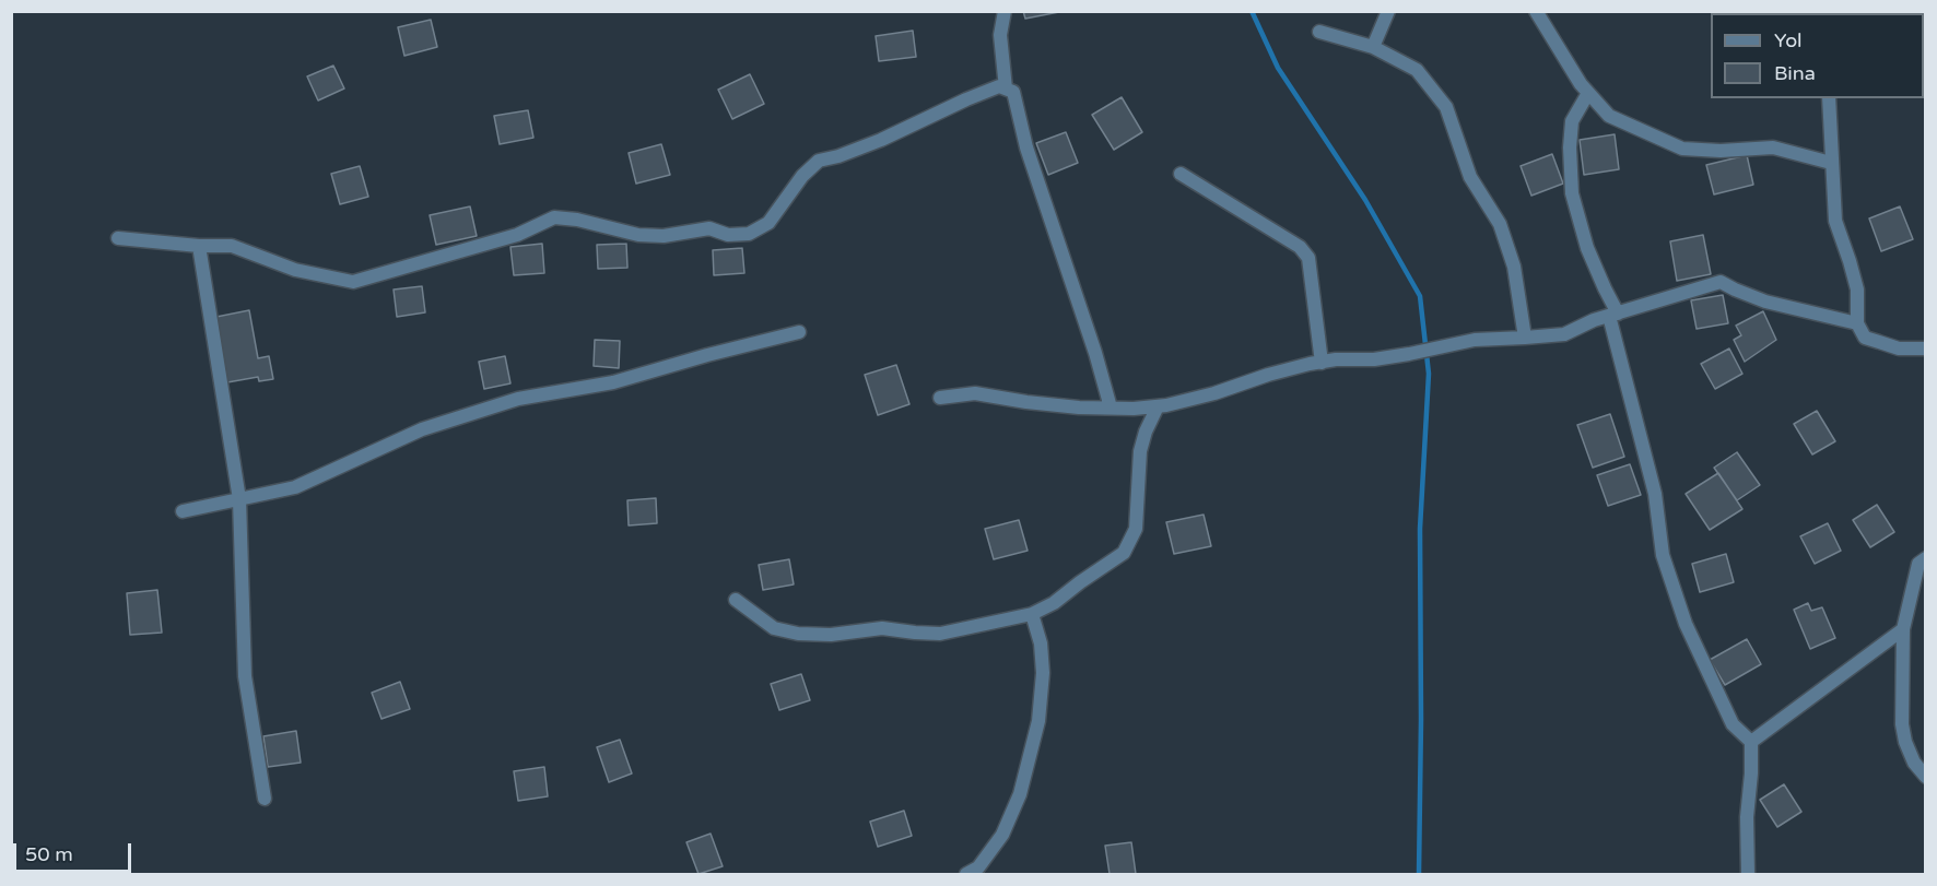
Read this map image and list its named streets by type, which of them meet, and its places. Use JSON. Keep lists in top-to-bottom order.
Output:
{
  "legend": ["Yol", "Bina"],
  "scale_bar": "50 m"
}
